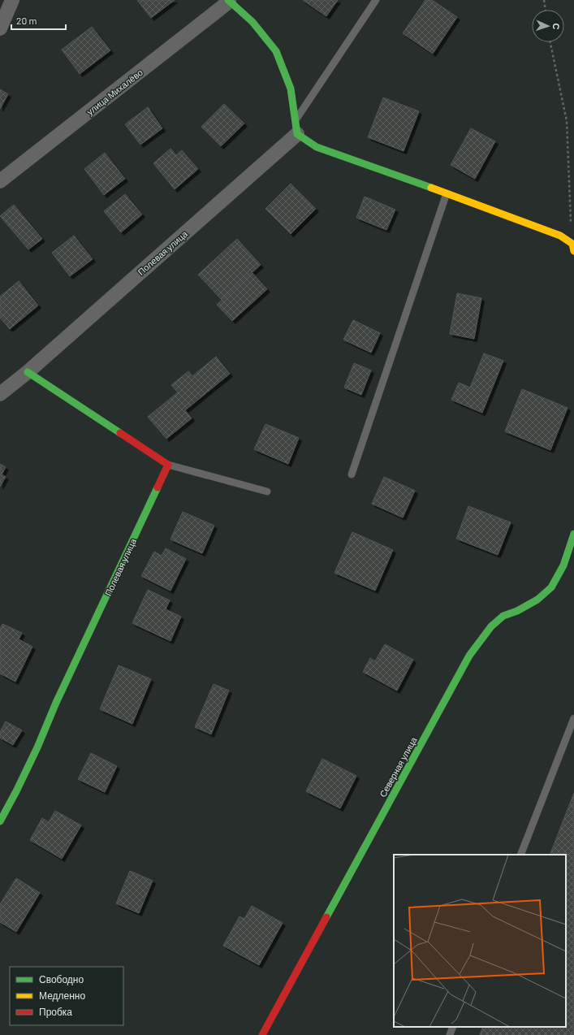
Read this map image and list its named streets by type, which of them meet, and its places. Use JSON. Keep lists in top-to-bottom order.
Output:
{
  "streets": {
    "street": ["улица Михалёво", "Полевая улица", "Северная улица"]
  },
  "legend": ["Свободно", "Медленно", "Пробка"],
  "scale_bar": "20 m",
  "north": "right"
}
